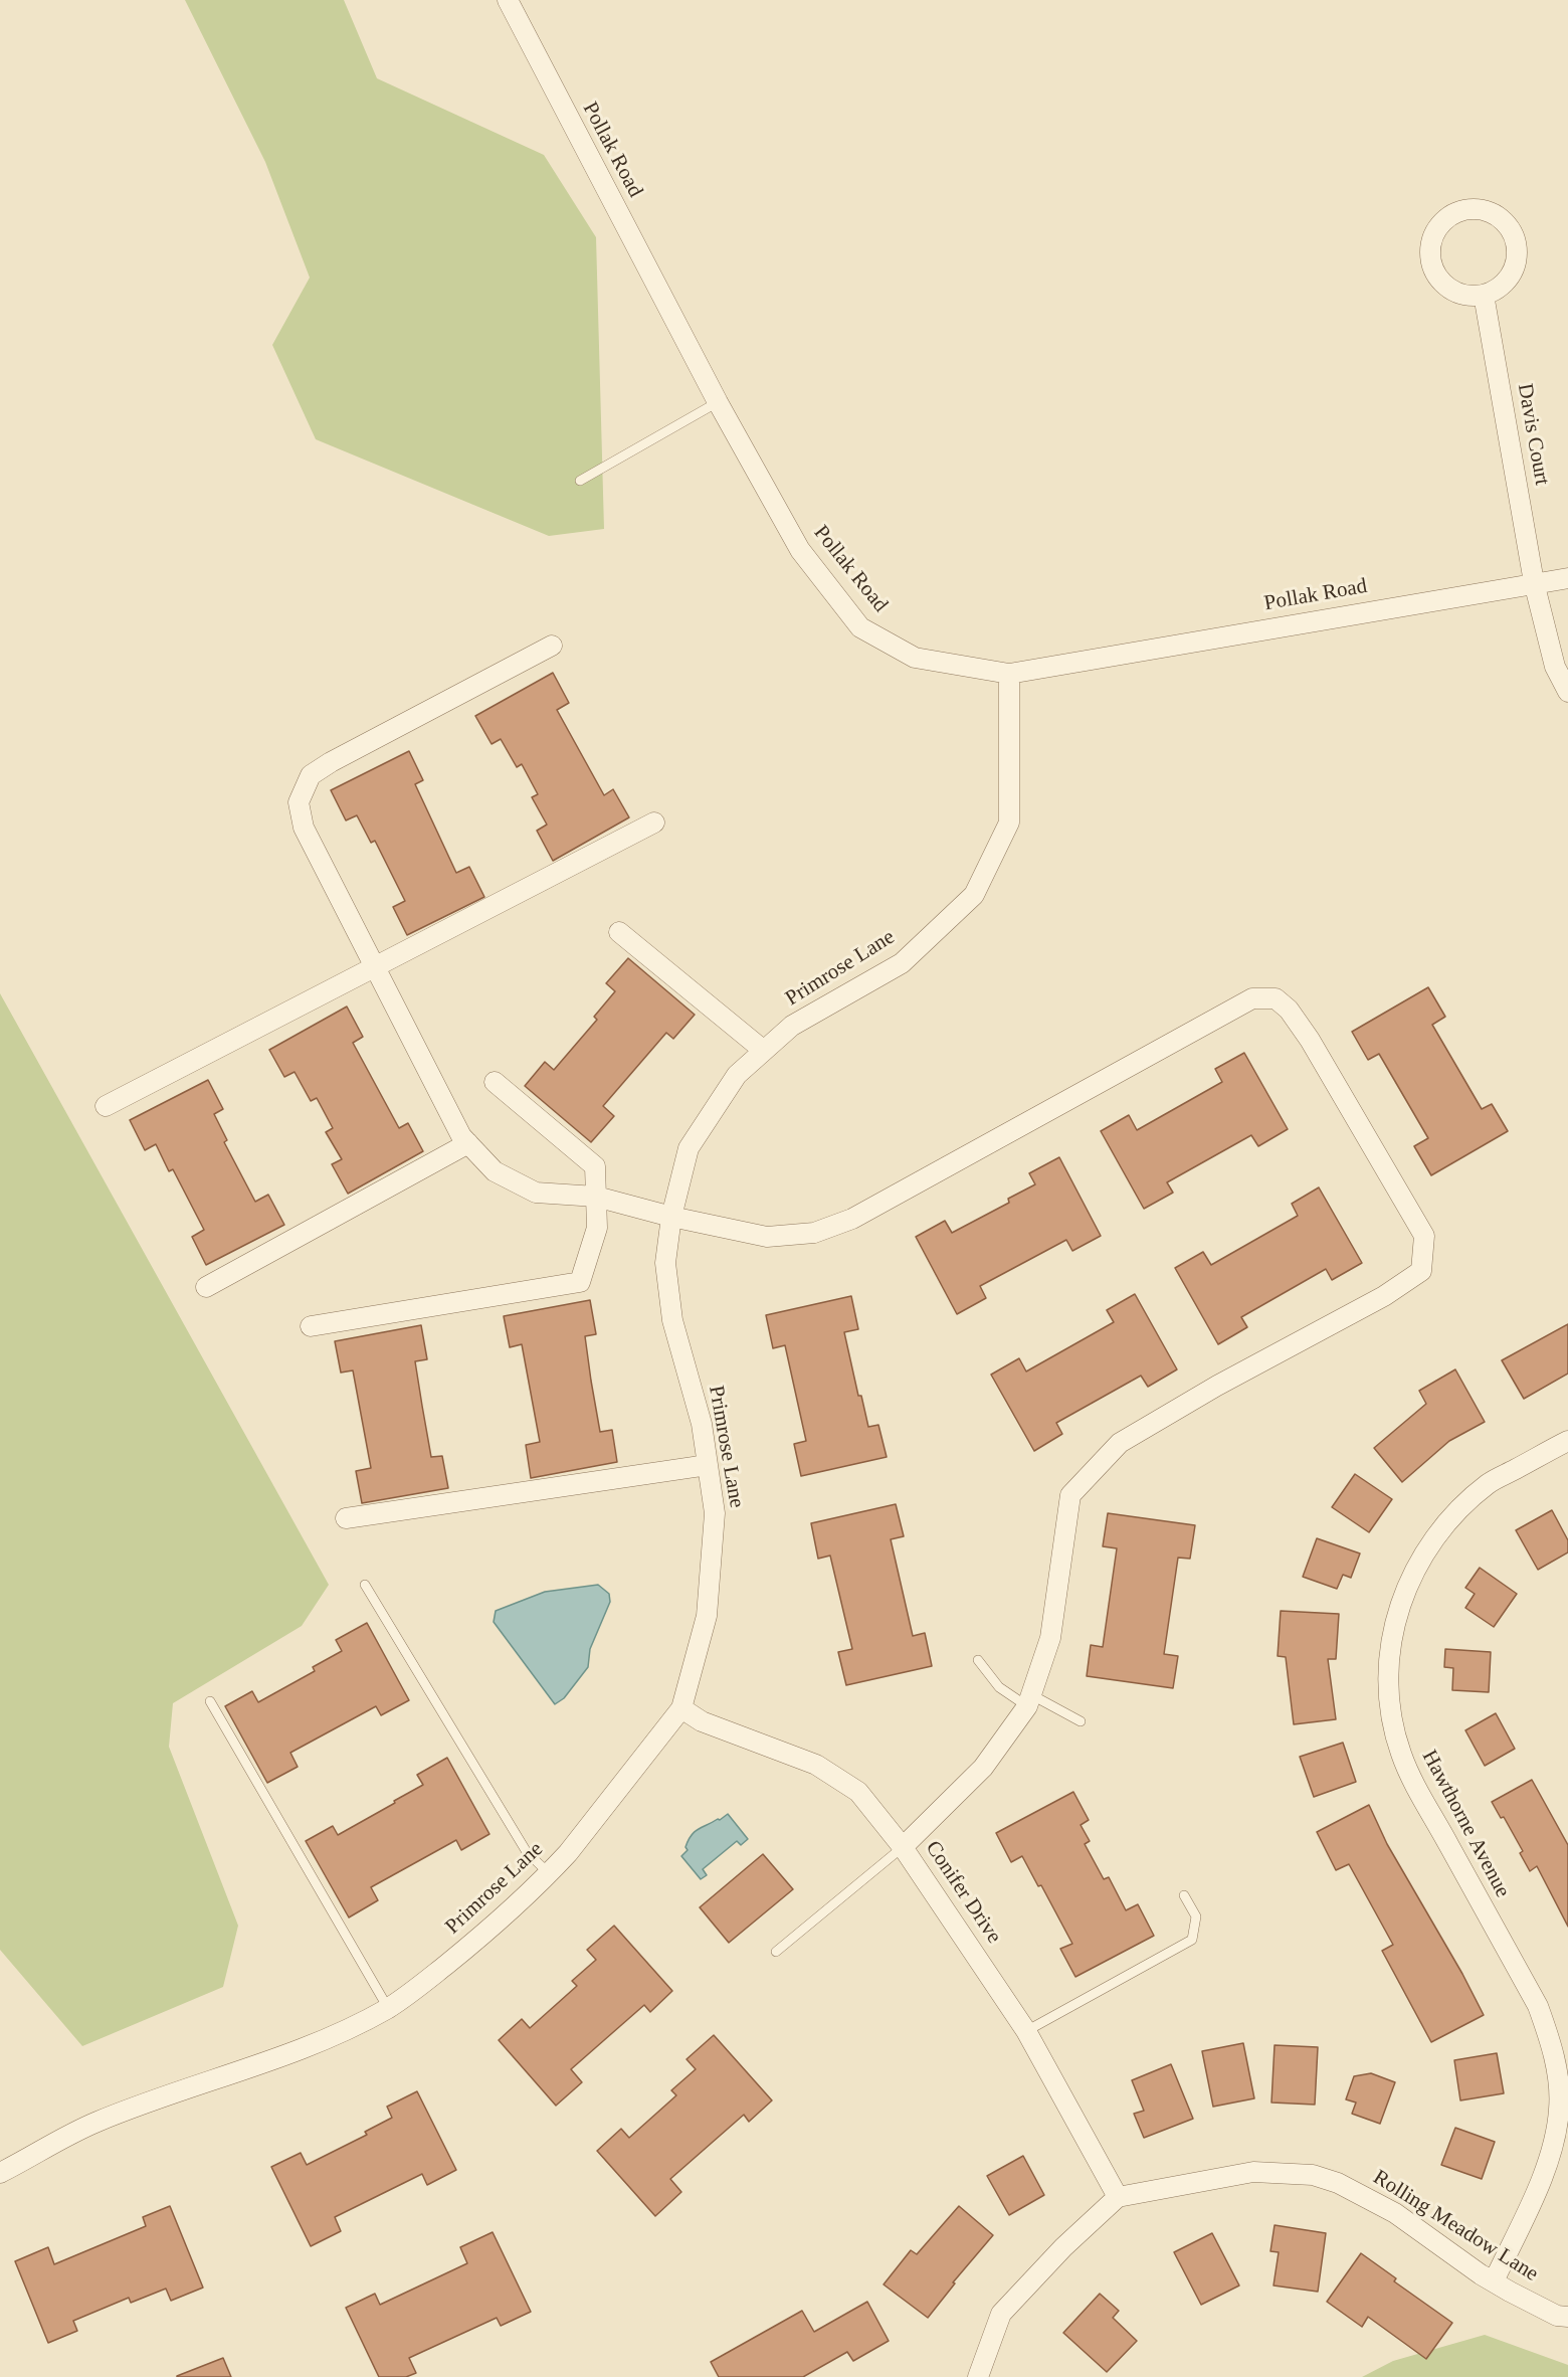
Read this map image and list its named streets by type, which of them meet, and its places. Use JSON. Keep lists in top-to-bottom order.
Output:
{
  "streets": {
    "street": [
      "Pollak Road",
      "Davis Court",
      "Primrose Lane",
      "Hawthorne Avenue",
      "Conifer Drive",
      "Rolling Meadow Lane"
    ]
  },
  "crossings": [
    ["Pollak Road", "Davis Court"],
    ["Pollak Road", "Primrose Lane"],
    ["Primrose Lane", "Conifer Drive"],
    ["Hawthorne Avenue", "Rolling Meadow Lane"],
    ["Conifer Drive", "Rolling Meadow Lane"]
  ]
}
